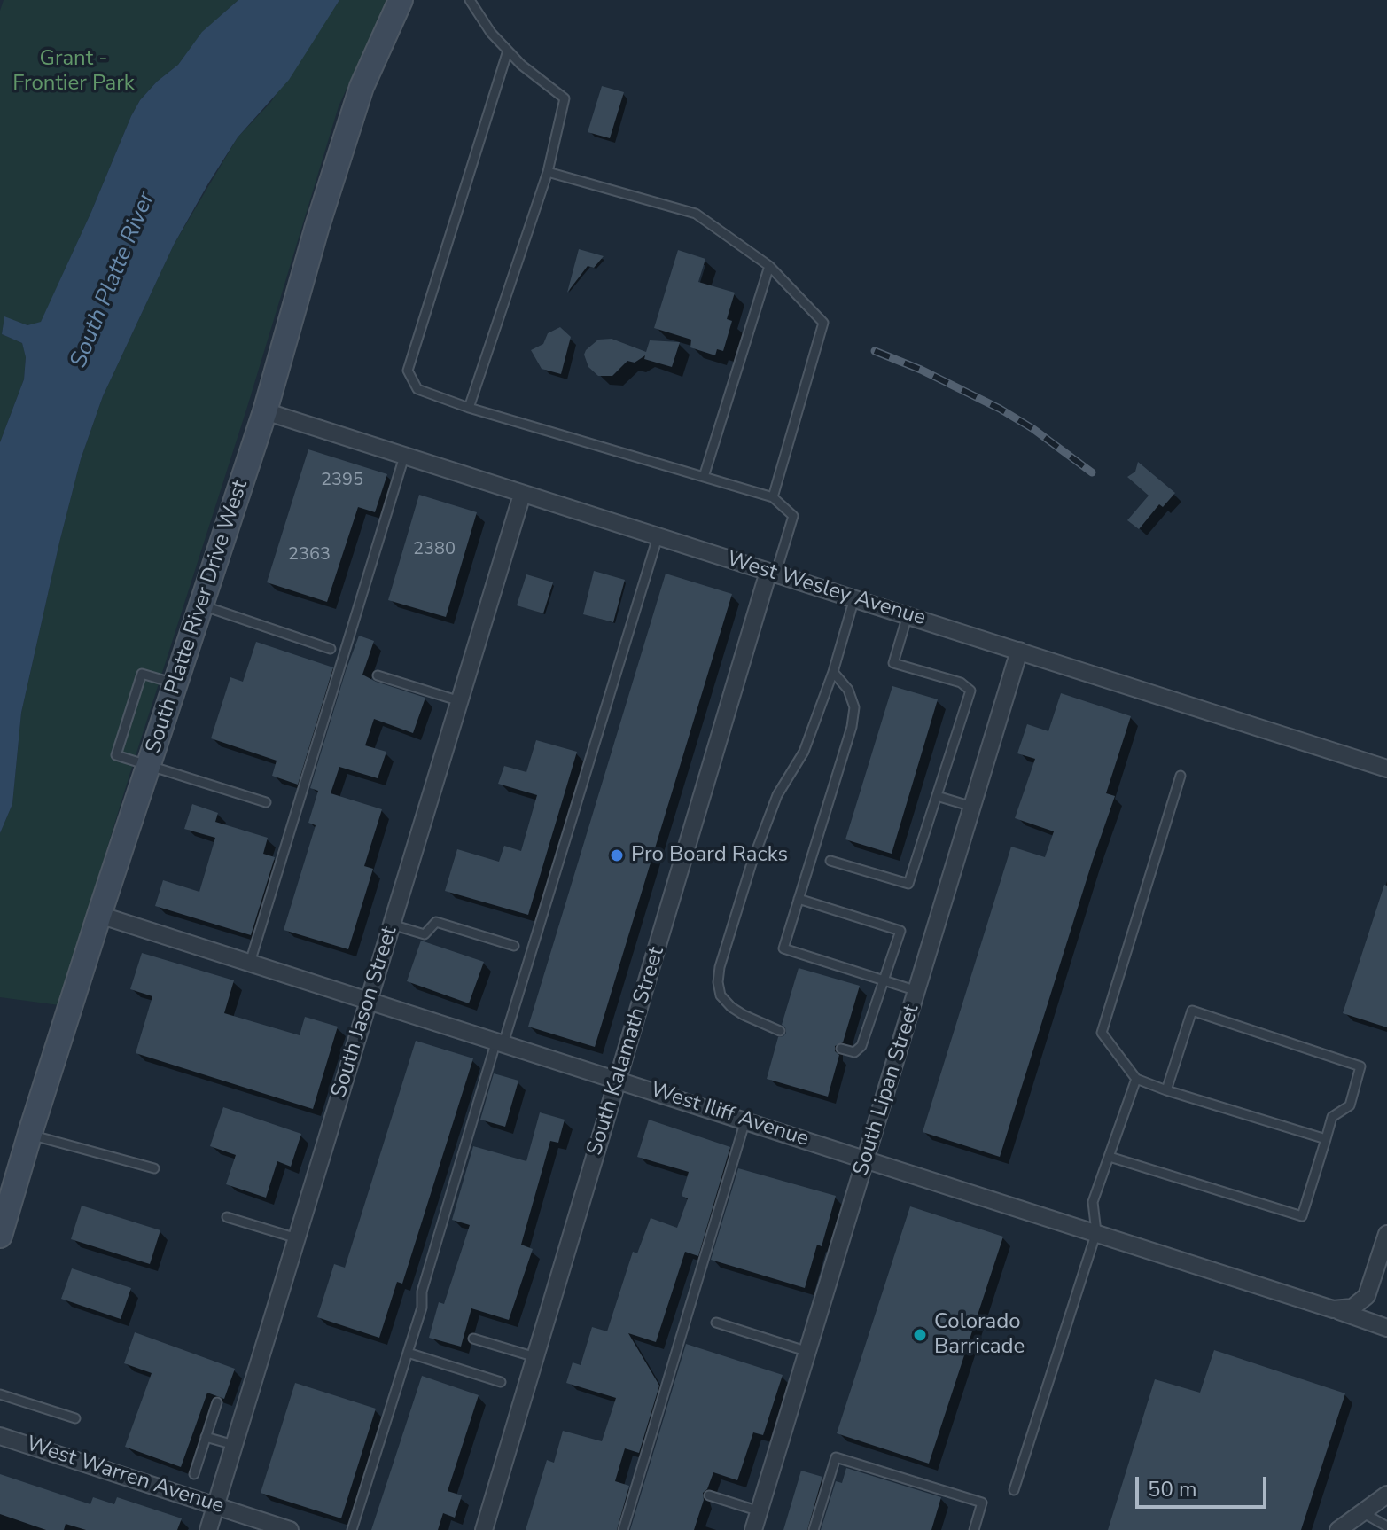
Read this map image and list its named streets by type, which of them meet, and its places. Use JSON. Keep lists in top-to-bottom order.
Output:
{
  "streets": {
    "street": [
      "West Wesley Avenue",
      "South Platte River Drive West",
      "South Jason Street",
      "South Kalamath Street",
      "South Lipan Street",
      "West Iliff Avenue",
      "West Warren Avenue"
    ]
  },
  "crossings": [
    ["West Wesley Avenue", "South Platte River Drive West"],
    ["West Wesley Avenue", "South Jason Street"],
    ["West Wesley Avenue", "South Kalamath Street"],
    ["West Wesley Avenue", "South Lipan Street"],
    ["South Platte River Drive West", "West Iliff Avenue"],
    ["South Jason Street", "West Iliff Avenue"],
    ["South Jason Street", "West Warren Avenue"],
    ["South Kalamath Street", "West Iliff Avenue"],
    ["South Lipan Street", "West Iliff Avenue"]
  ],
  "water": ["South Platte River"],
  "parks": ["Grant - Frontier Park"],
  "places": ["Pro Board Racks", "Colorado Barricade"],
  "house_numbers": ["2395", "2380", "2363"],
  "scale_bar": "50 m"
}
